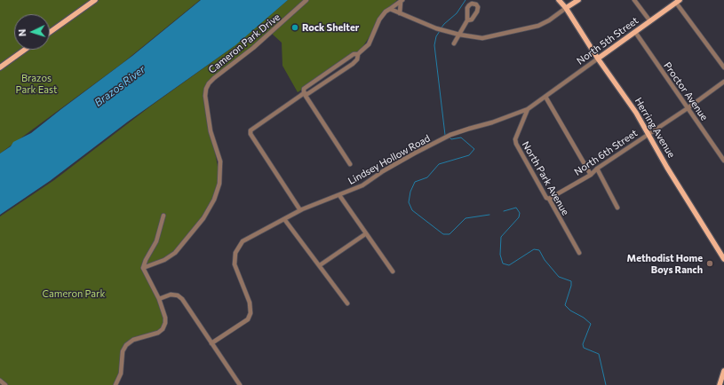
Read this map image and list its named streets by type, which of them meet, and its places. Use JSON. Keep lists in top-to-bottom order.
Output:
{
  "streets": {
    "main road": ["North 5th Street", "Herring Avenue"],
    "street": [
      "Cameron Park Drive",
      "Proctor Avenue",
      "North 6th Street",
      "Lindsey Hollow Road",
      "North Park Avenue"
    ]
  },
  "crossings": [
    ["North 5th Street", "Proctor Avenue"],
    ["North 5th Street", "Herring Avenue"],
    ["North 5th Street", "Lindsey Hollow Road"],
    ["Proctor Avenue", "North 6th Street"],
    ["Herring Avenue", "North 6th Street"],
    ["North 6th Street", "North Park Avenue"],
    ["Lindsey Hollow Road", "North Park Avenue"]
  ],
  "water": ["Brazos River"],
  "parks": ["Brazos Park East", "Cameron Park"],
  "places": ["Rock Shelter", "Methodist Home Boys Ranch"],
  "north": "left"
}
